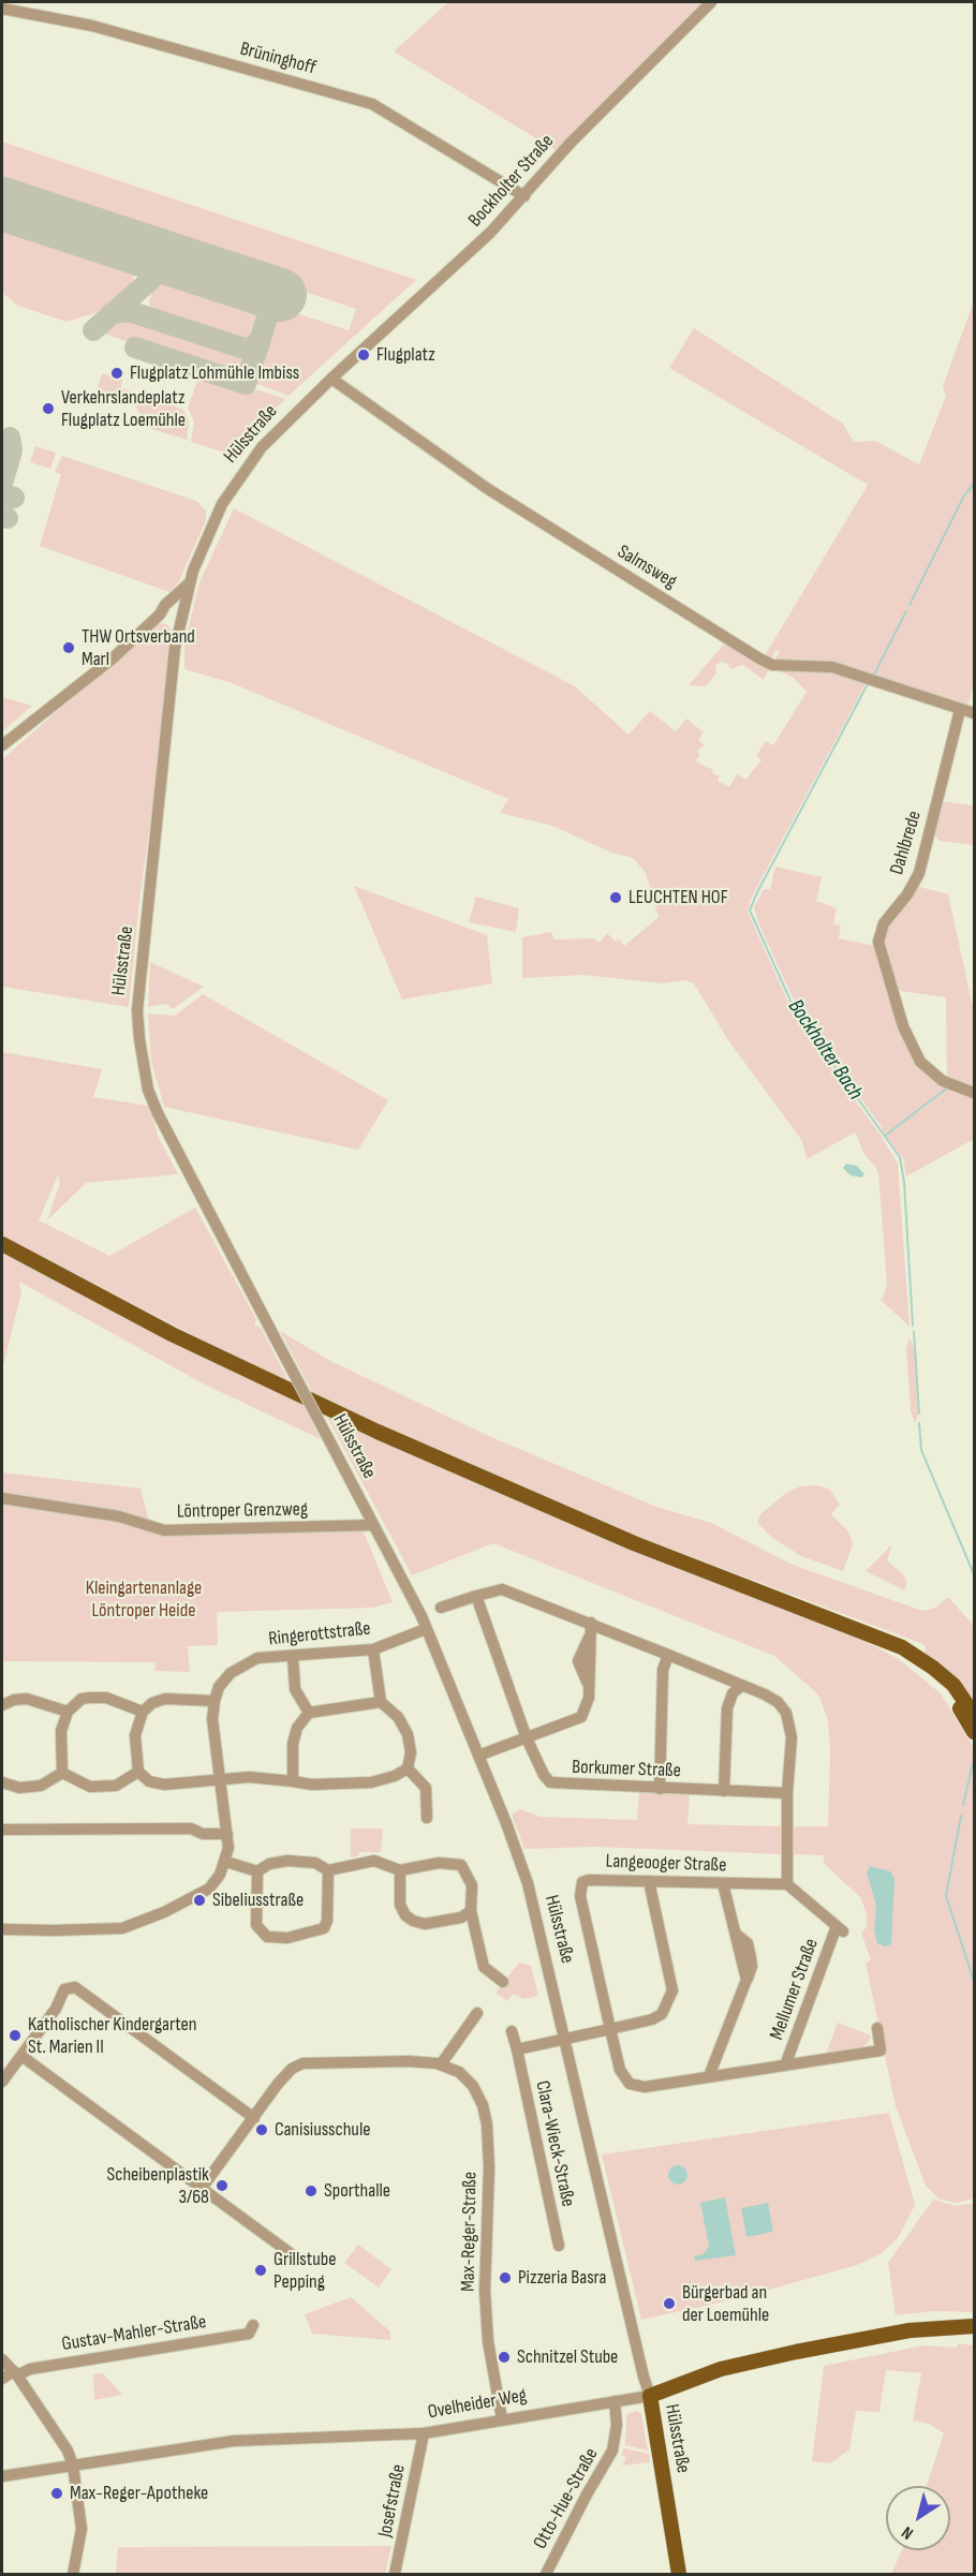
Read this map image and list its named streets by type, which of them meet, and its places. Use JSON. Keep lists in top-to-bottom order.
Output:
{
  "streets": {
    "main road": ["Hülsstraße", "Ovelheider Weg"],
    "street": [
      "Brüninghoff",
      "Bockholter Straße",
      "Salmsweg",
      "Dahlbrede",
      "Löntroper Grenzweg",
      "Ringerottstraße",
      "Borkumer Straße",
      "Langeooger Straße",
      "Mellumer Straße",
      "Clara-Wieck-Straße",
      "Max-Reger-Straße",
      "Gustav-Mahler-Straße",
      "Otto-Hue-Straße",
      "Josefstraße"
    ]
  },
  "crossings": [
    ["Brüninghoff", "Bockholter Straße"],
    ["Bockholter Straße", "Hülsstraße"],
    ["Bockholter Straße", "Salmsweg"],
    ["Hülsstraße", "Salmsweg"],
    ["Hülsstraße", "Löntroper Grenzweg"],
    ["Hülsstraße", "Ringerottstraße"],
    ["Hülsstraße", "Ovelheider Weg"],
    ["Salmsweg", "Dahlbrede"],
    ["Langeooger Straße", "Mellumer Straße"],
    ["Max-Reger-Straße", "Ovelheider Weg"],
    ["Ovelheider Weg", "Otto-Hue-Straße"],
    ["Ovelheider Weg", "Josefstraße"]
  ],
  "water": ["Bockholter Bach"],
  "parks": ["Kleingartenanlage Löntroper Heide"],
  "places": [
    "Flugplatz",
    "Flugplatz Lohmühle Imbiss",
    "Verkehrslandeplatz Flugplatz Loemühle",
    "THW Ortsverband Marl",
    "LEUCHTEN HOF",
    "Sibeliusstraße",
    "Katholischer Kindergarten St. Marien II",
    "Canisiusschule",
    "Scheibenplastik 3/68",
    "Sporthalle",
    "Grillstube Pepping",
    "Pizzeria Basra",
    "Bürgerbad an der Loemühle",
    "Schnitzel Stube",
    "Max-Reger-Apotheke"
  ],
  "north": "bottom left"
}
